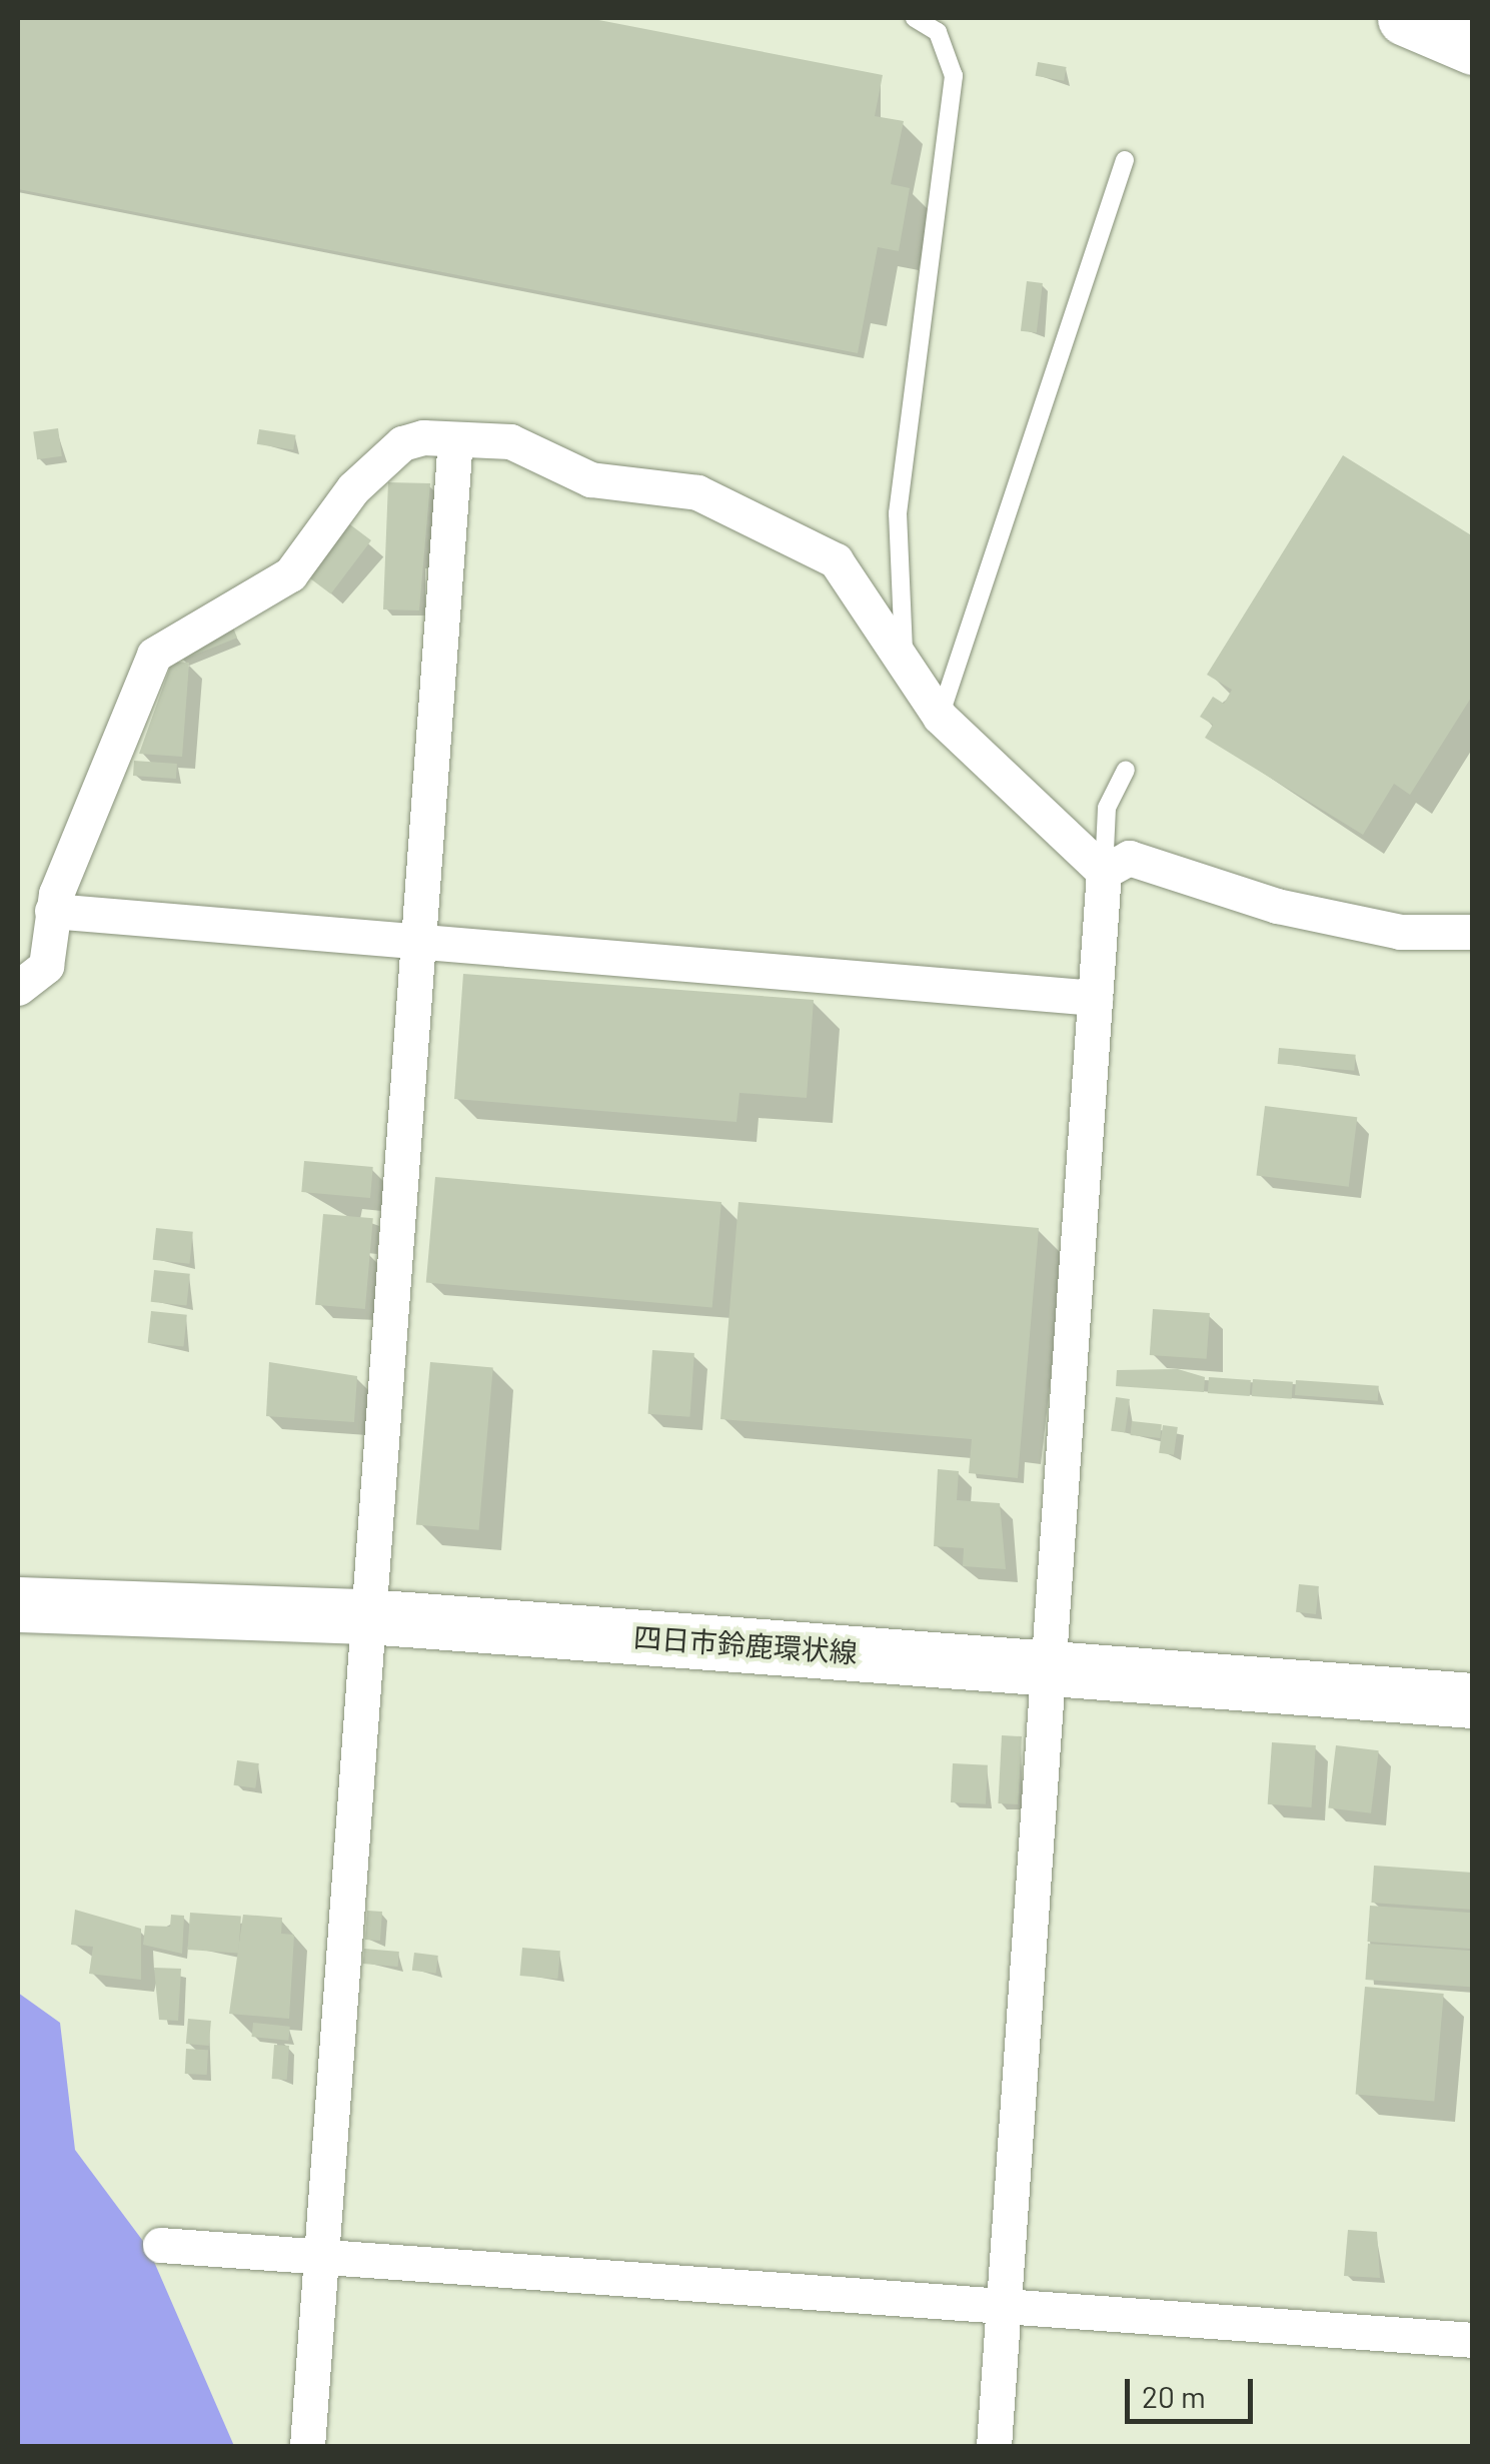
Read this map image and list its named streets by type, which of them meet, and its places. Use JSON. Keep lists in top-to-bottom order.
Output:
{
  "streets": {
    "main road": ["四日市鈴鹿環状線"]
  },
  "scale_bar": "20 m"
}
